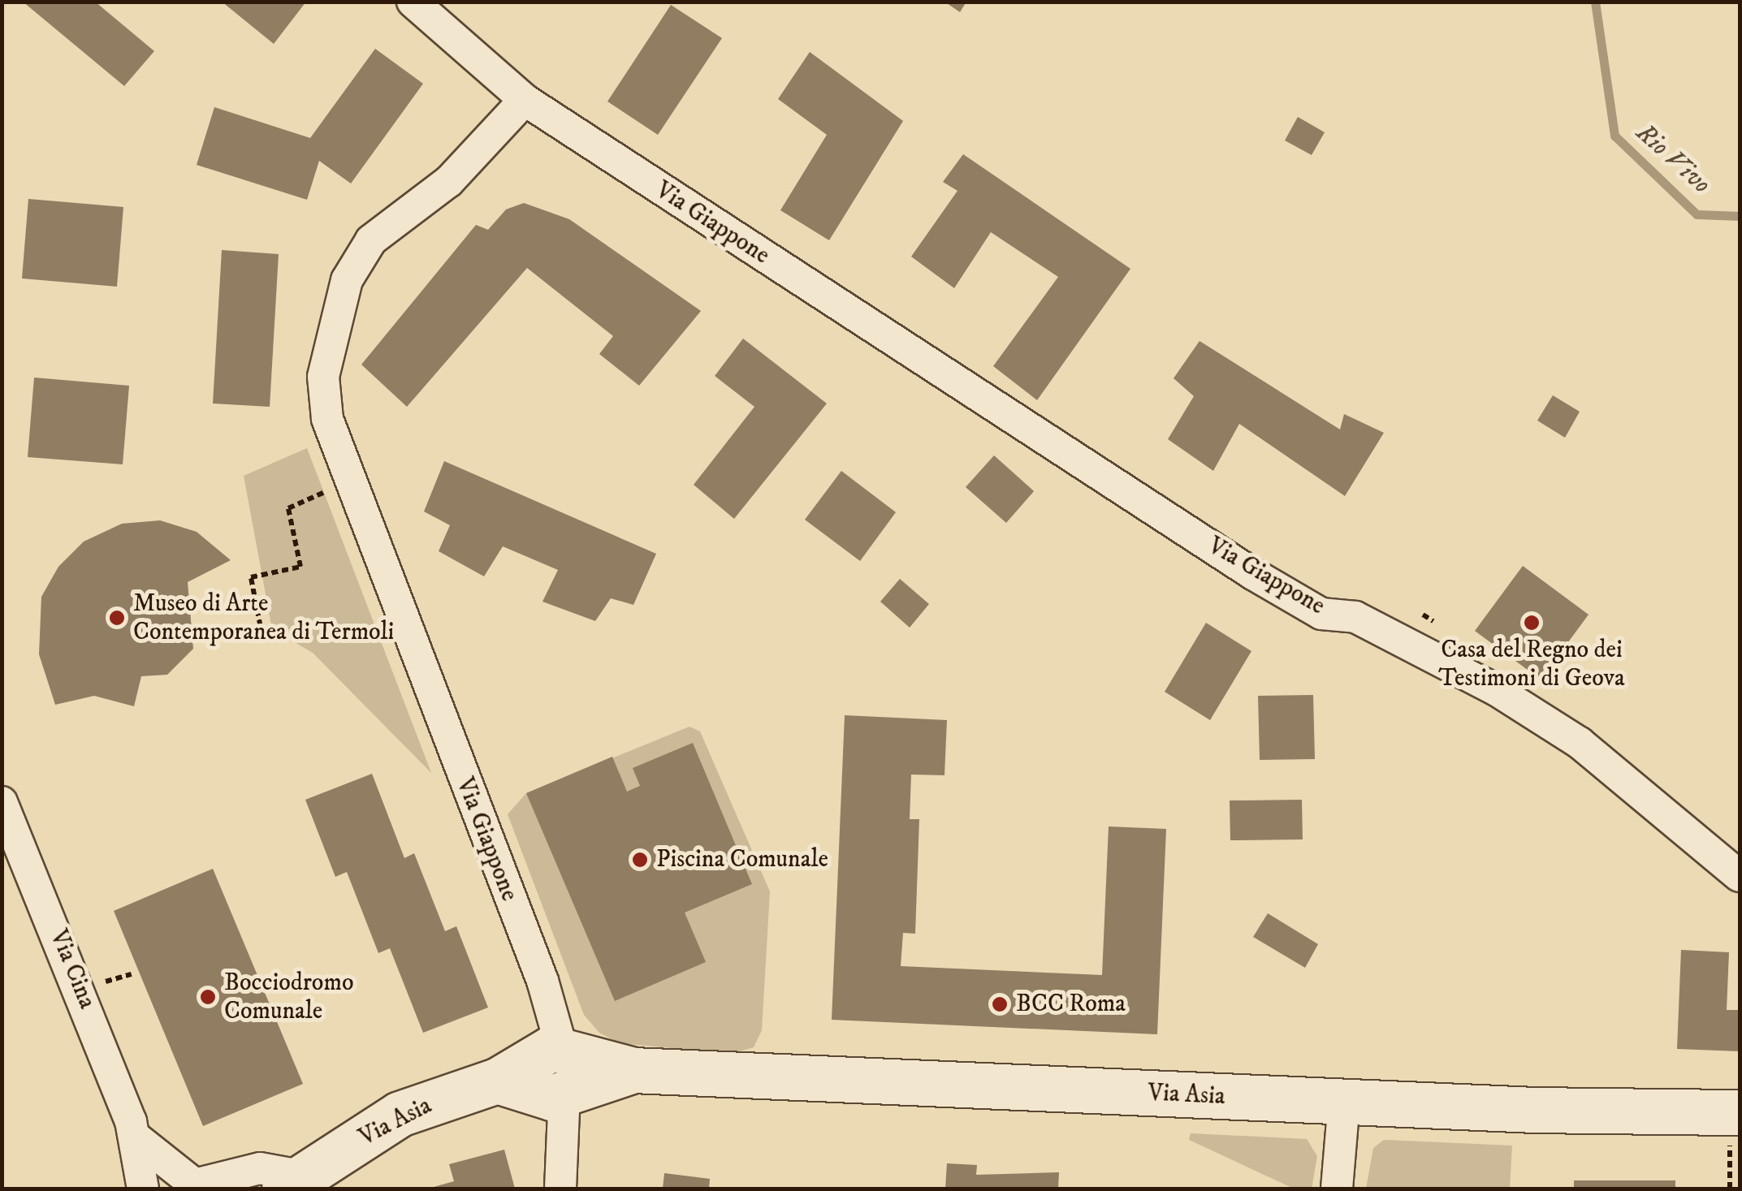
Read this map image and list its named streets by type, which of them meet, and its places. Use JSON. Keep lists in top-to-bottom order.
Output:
{
  "streets": {
    "street": ["Via Giappone", "Via Cina", "Via Asia"]
  },
  "crossings": [
    ["Via Giappone", "Via Asia"],
    ["Via Cina", "Via Asia"]
  ],
  "water": ["Rio Vivo"],
  "places": [
    "Museo di Arte Contemporanea di Termoli",
    "Casa del Regno dei Testimoni di Geova",
    "Piscina Comunale",
    "Bocciodromo Comunale",
    "BCC Roma"
  ]
}
